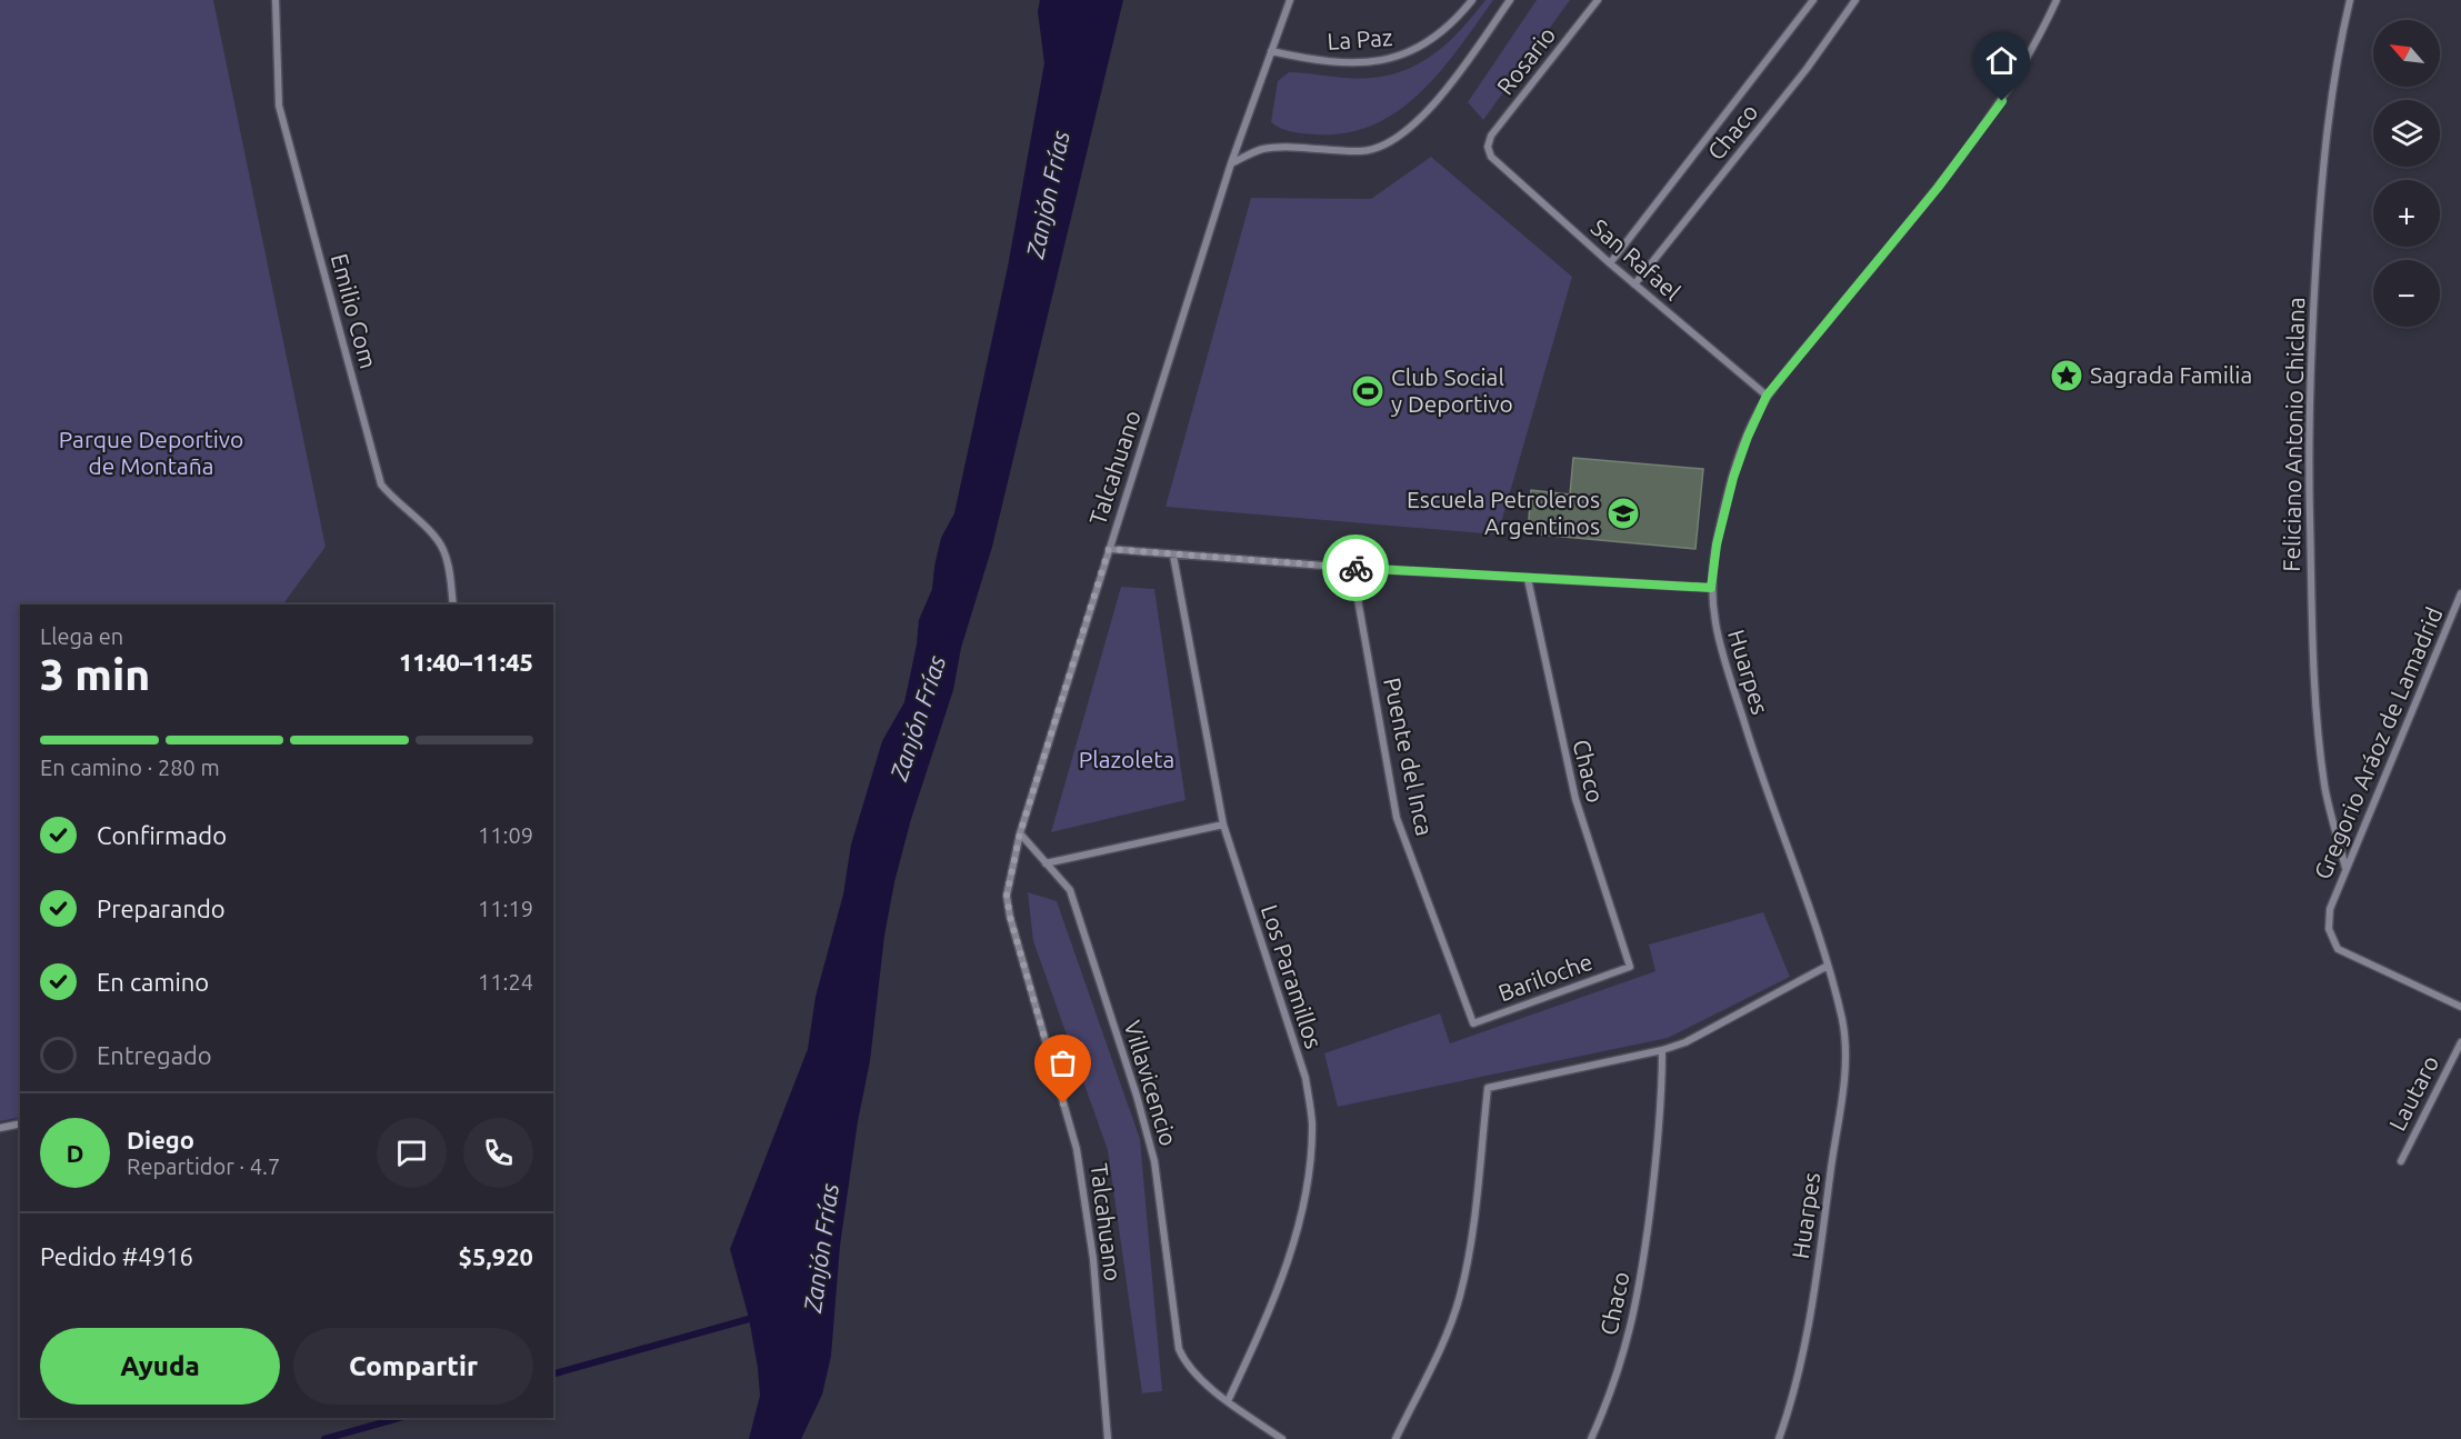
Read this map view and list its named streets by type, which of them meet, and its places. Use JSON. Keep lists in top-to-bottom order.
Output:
{
  "streets": {
    "street": [
      "La Paz",
      "Rosario",
      "Chaco",
      "San Rafael",
      "Emilio Com",
      "Feliciano Antonio Chiclana",
      "Talcahuano",
      "Huarpes",
      "Gregorio Aráoz de Lamadrid",
      "Puente del Inca",
      "Los Paramillos",
      "Bariloche",
      "Villavicencio",
      "Lautaro"
    ]
  },
  "crossings": [
    ["La Paz", "Talcahuano"],
    ["Rosario", "San Rafael"],
    ["Chaco", "San Rafael"],
    ["Chaco", "Bariloche"],
    ["San Rafael", "Huarpes"],
    ["Feliciano Antonio Chiclana", "Gregorio Aráoz de Lamadrid"],
    ["Talcahuano", "Villavicencio"],
    ["Puente del Inca", "Bariloche"],
    ["Los Paramillos", "Villavicencio"]
  ],
  "water": ["Zanjón Frías"],
  "parks": ["Parque Deportivo de Montaña", "Plazoleta"],
  "places": {
    "place": ["Sagrada Familia"],
    "sports": ["Club Social y Deportivo"],
    "school or university": ["Escuela Petroleros Argentinos"]
  },
  "north": "top left",
  "page": {
    "map_buttons": ["+", "−"],
    "heading": ["3 min", "Llega en", "11:40–11:45"],
    "panel": [
      "Diego",
      "Repartidor · 4.7",
      "Pedido #4916",
      "$5,920"
    ],
    "bar": "En camino · 280 m",
    "list": [
      ["Confirmado", "11:09"],
      ["Preparando", "11:19"],
      ["En camino", "11:24"],
      "Entregado"
    ],
    "round": "D",
    "buttons": ["Ayuda", "Compartir"]
  }
}
